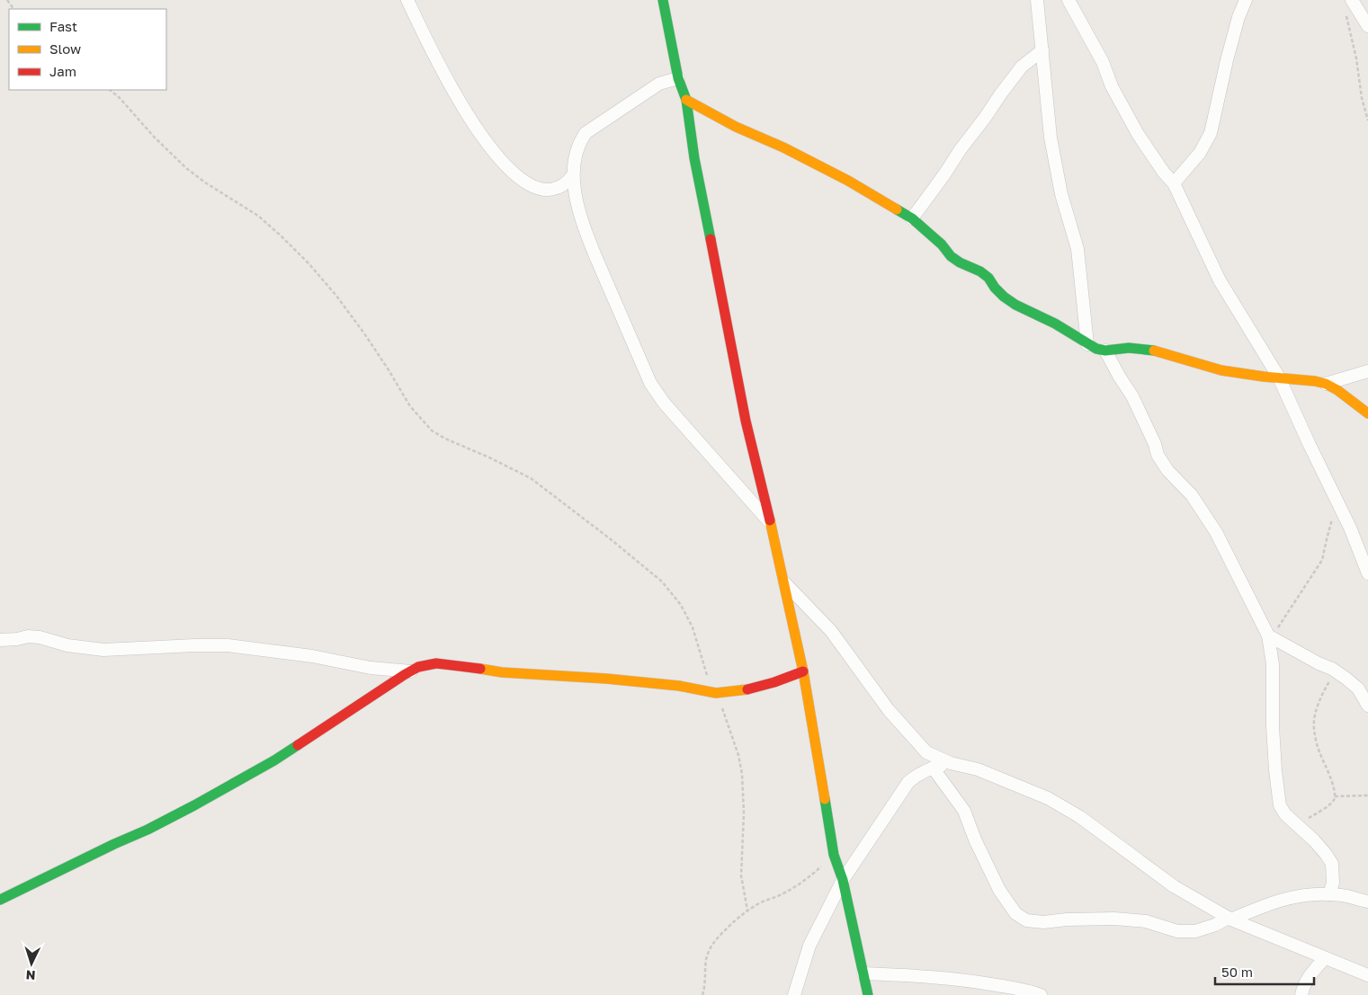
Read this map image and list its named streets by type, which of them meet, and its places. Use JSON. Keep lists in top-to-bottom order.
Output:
{
  "legend": ["Fast", "Slow", "Jam"],
  "scale_bar": "50 m",
  "north": "bottom"
}
